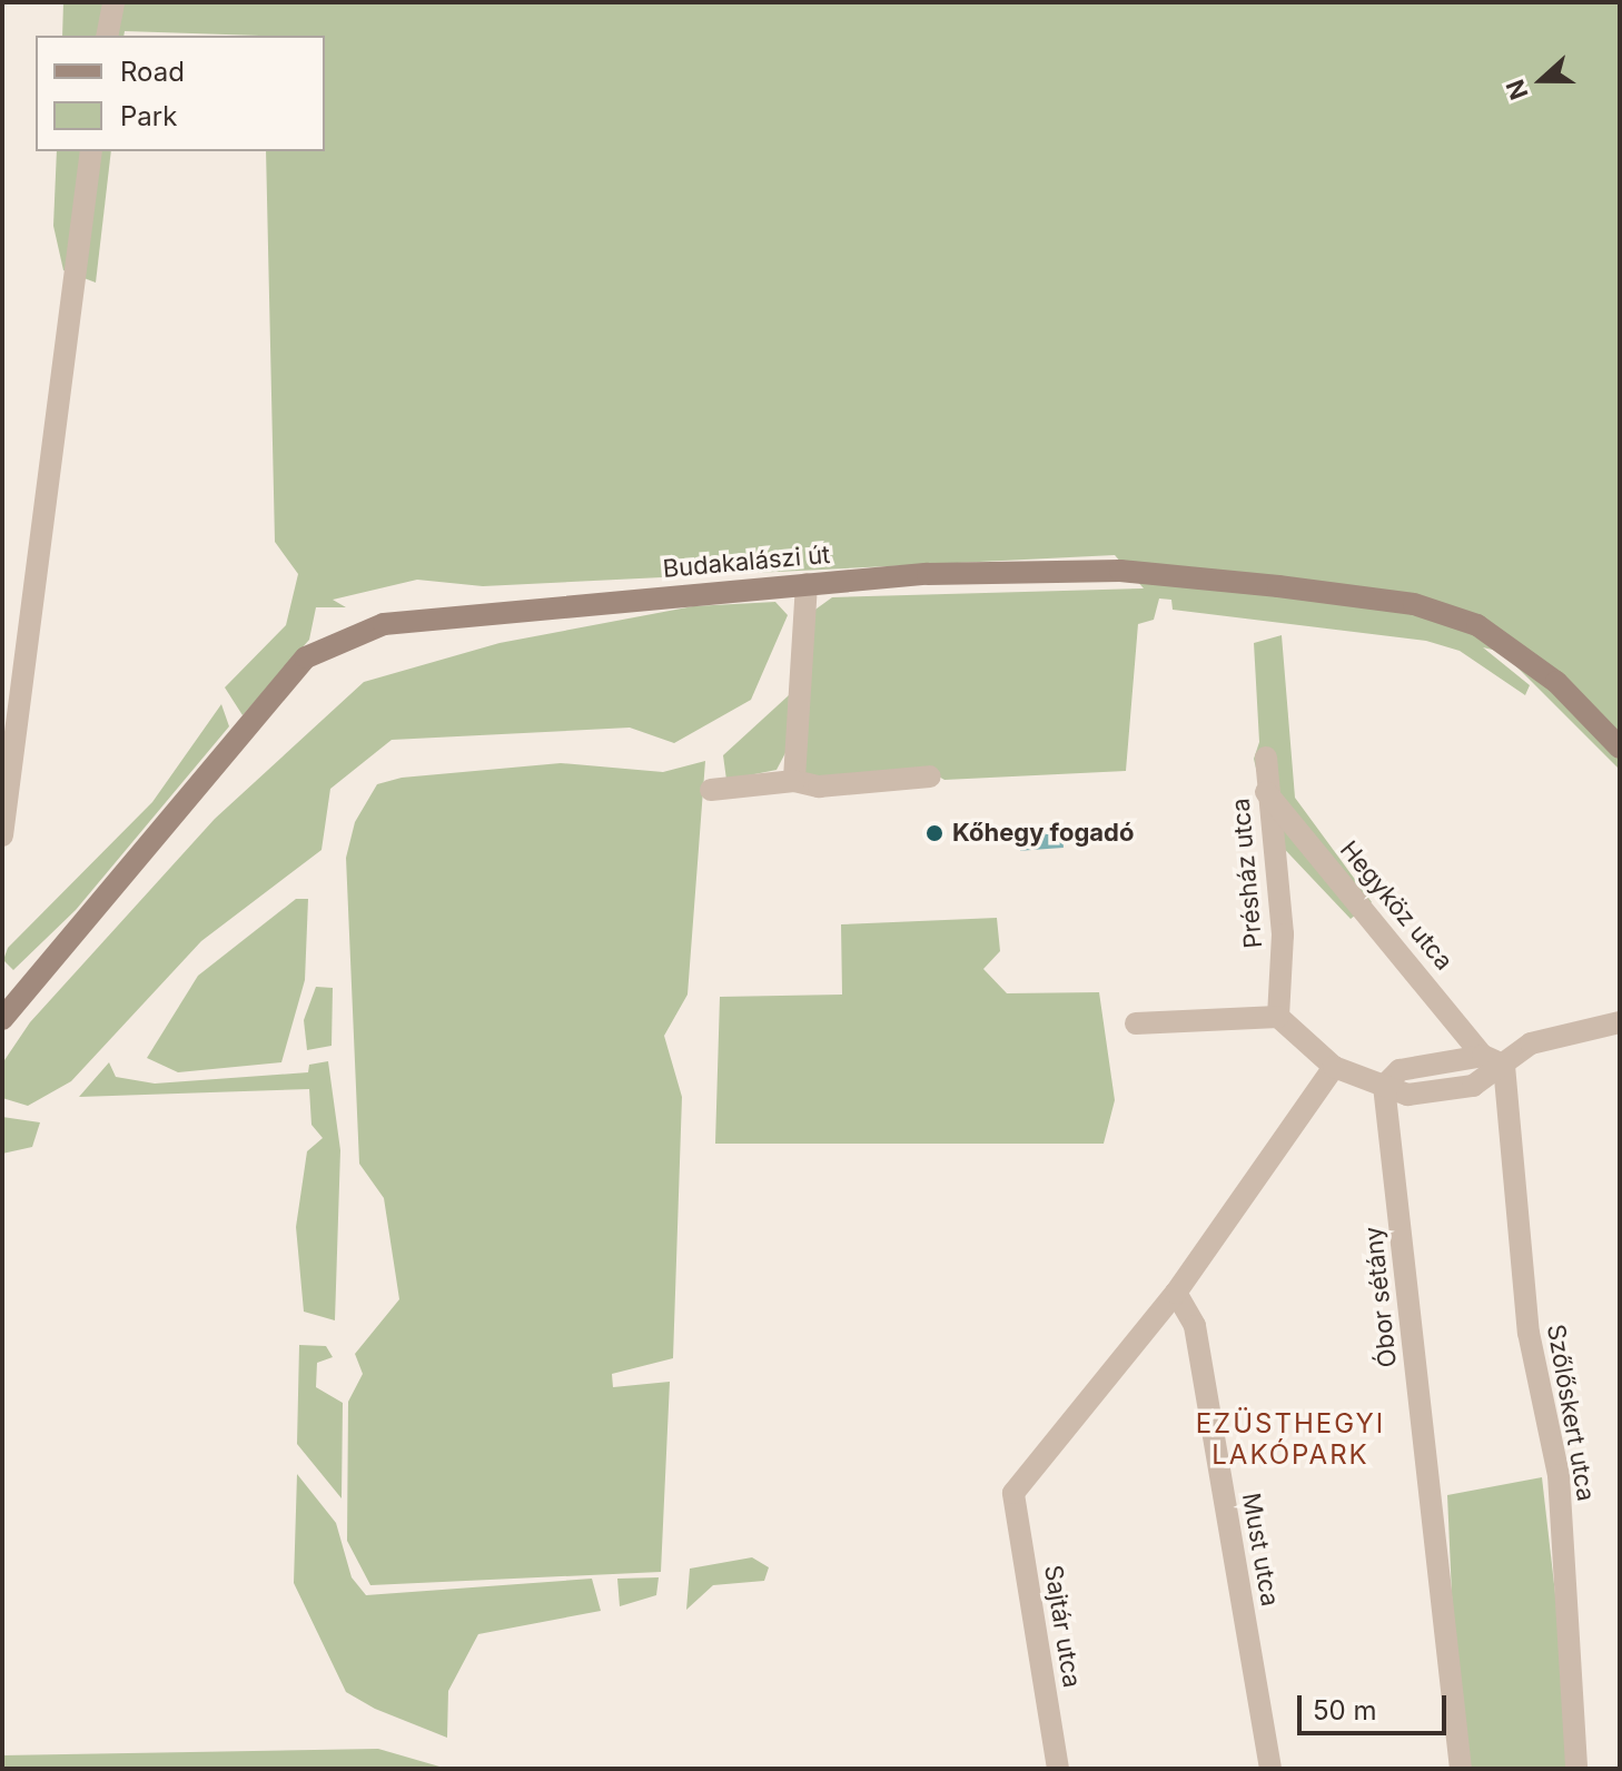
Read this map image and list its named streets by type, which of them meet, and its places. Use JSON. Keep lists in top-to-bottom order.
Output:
{
  "streets": {
    "main road": ["Budakalászi út"],
    "street": [
      "Présház utca",
      "Hegyköz utca",
      "Óbor sétány",
      "Szőlőskert utca",
      "Must utca",
      "Sajtár utca"
    ]
  },
  "crossings": [
    ["Présház utca", "Hegyköz utca"],
    ["Must utca", "Sajtár utca"]
  ],
  "districts": ["EZÜSTHEGYI LAKÓPARK"],
  "places": ["Kőhegy fogadó"],
  "legend": ["Road", "Park"],
  "scale_bar": "50 m",
  "north": "left"
}
